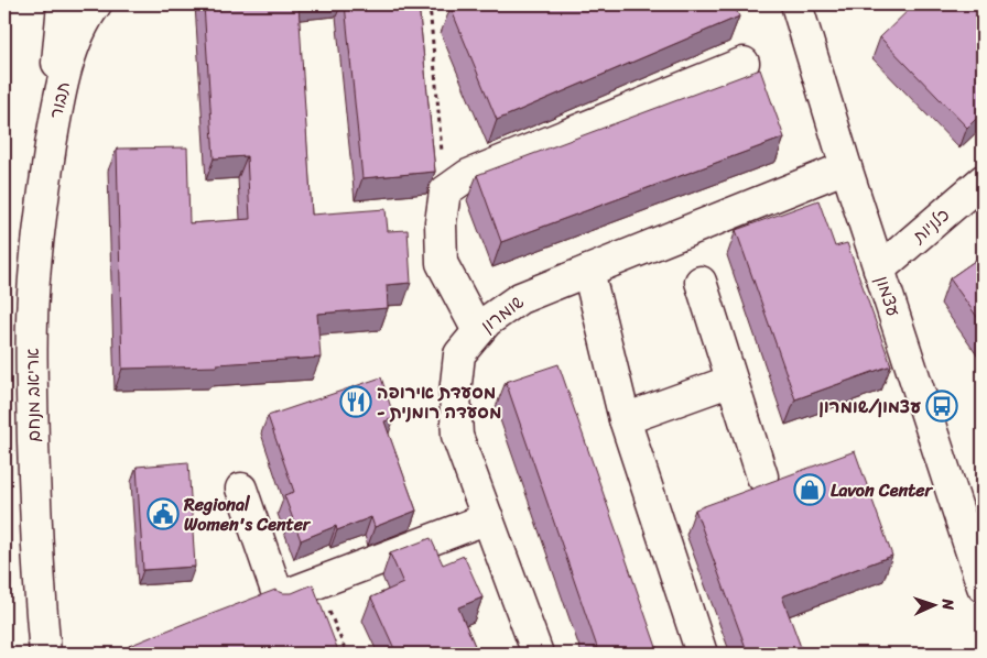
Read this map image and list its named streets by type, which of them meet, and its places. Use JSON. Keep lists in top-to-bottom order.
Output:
{
  "streets": {
    "street": [
      "תבור",
      "כלניות",
      "עצמון",
      "שומרון",
      "אריאב מנחם"
    ]
  },
  "crossings": [
    ["תבור", "אריאב מנחם"],
    ["כלניות", "עצמון"],
    ["עצמון", "שומרון"]
  ],
  "places": {
    "restaurant": ["מסעדת אירופה - מסעדה רומנית"],
    "bus stop": ["עצמון/שומרון"],
    "shop": ["Lavon Center"],
    "public building": ["Regional Women's Center"]
  },
  "north": "right"
}
